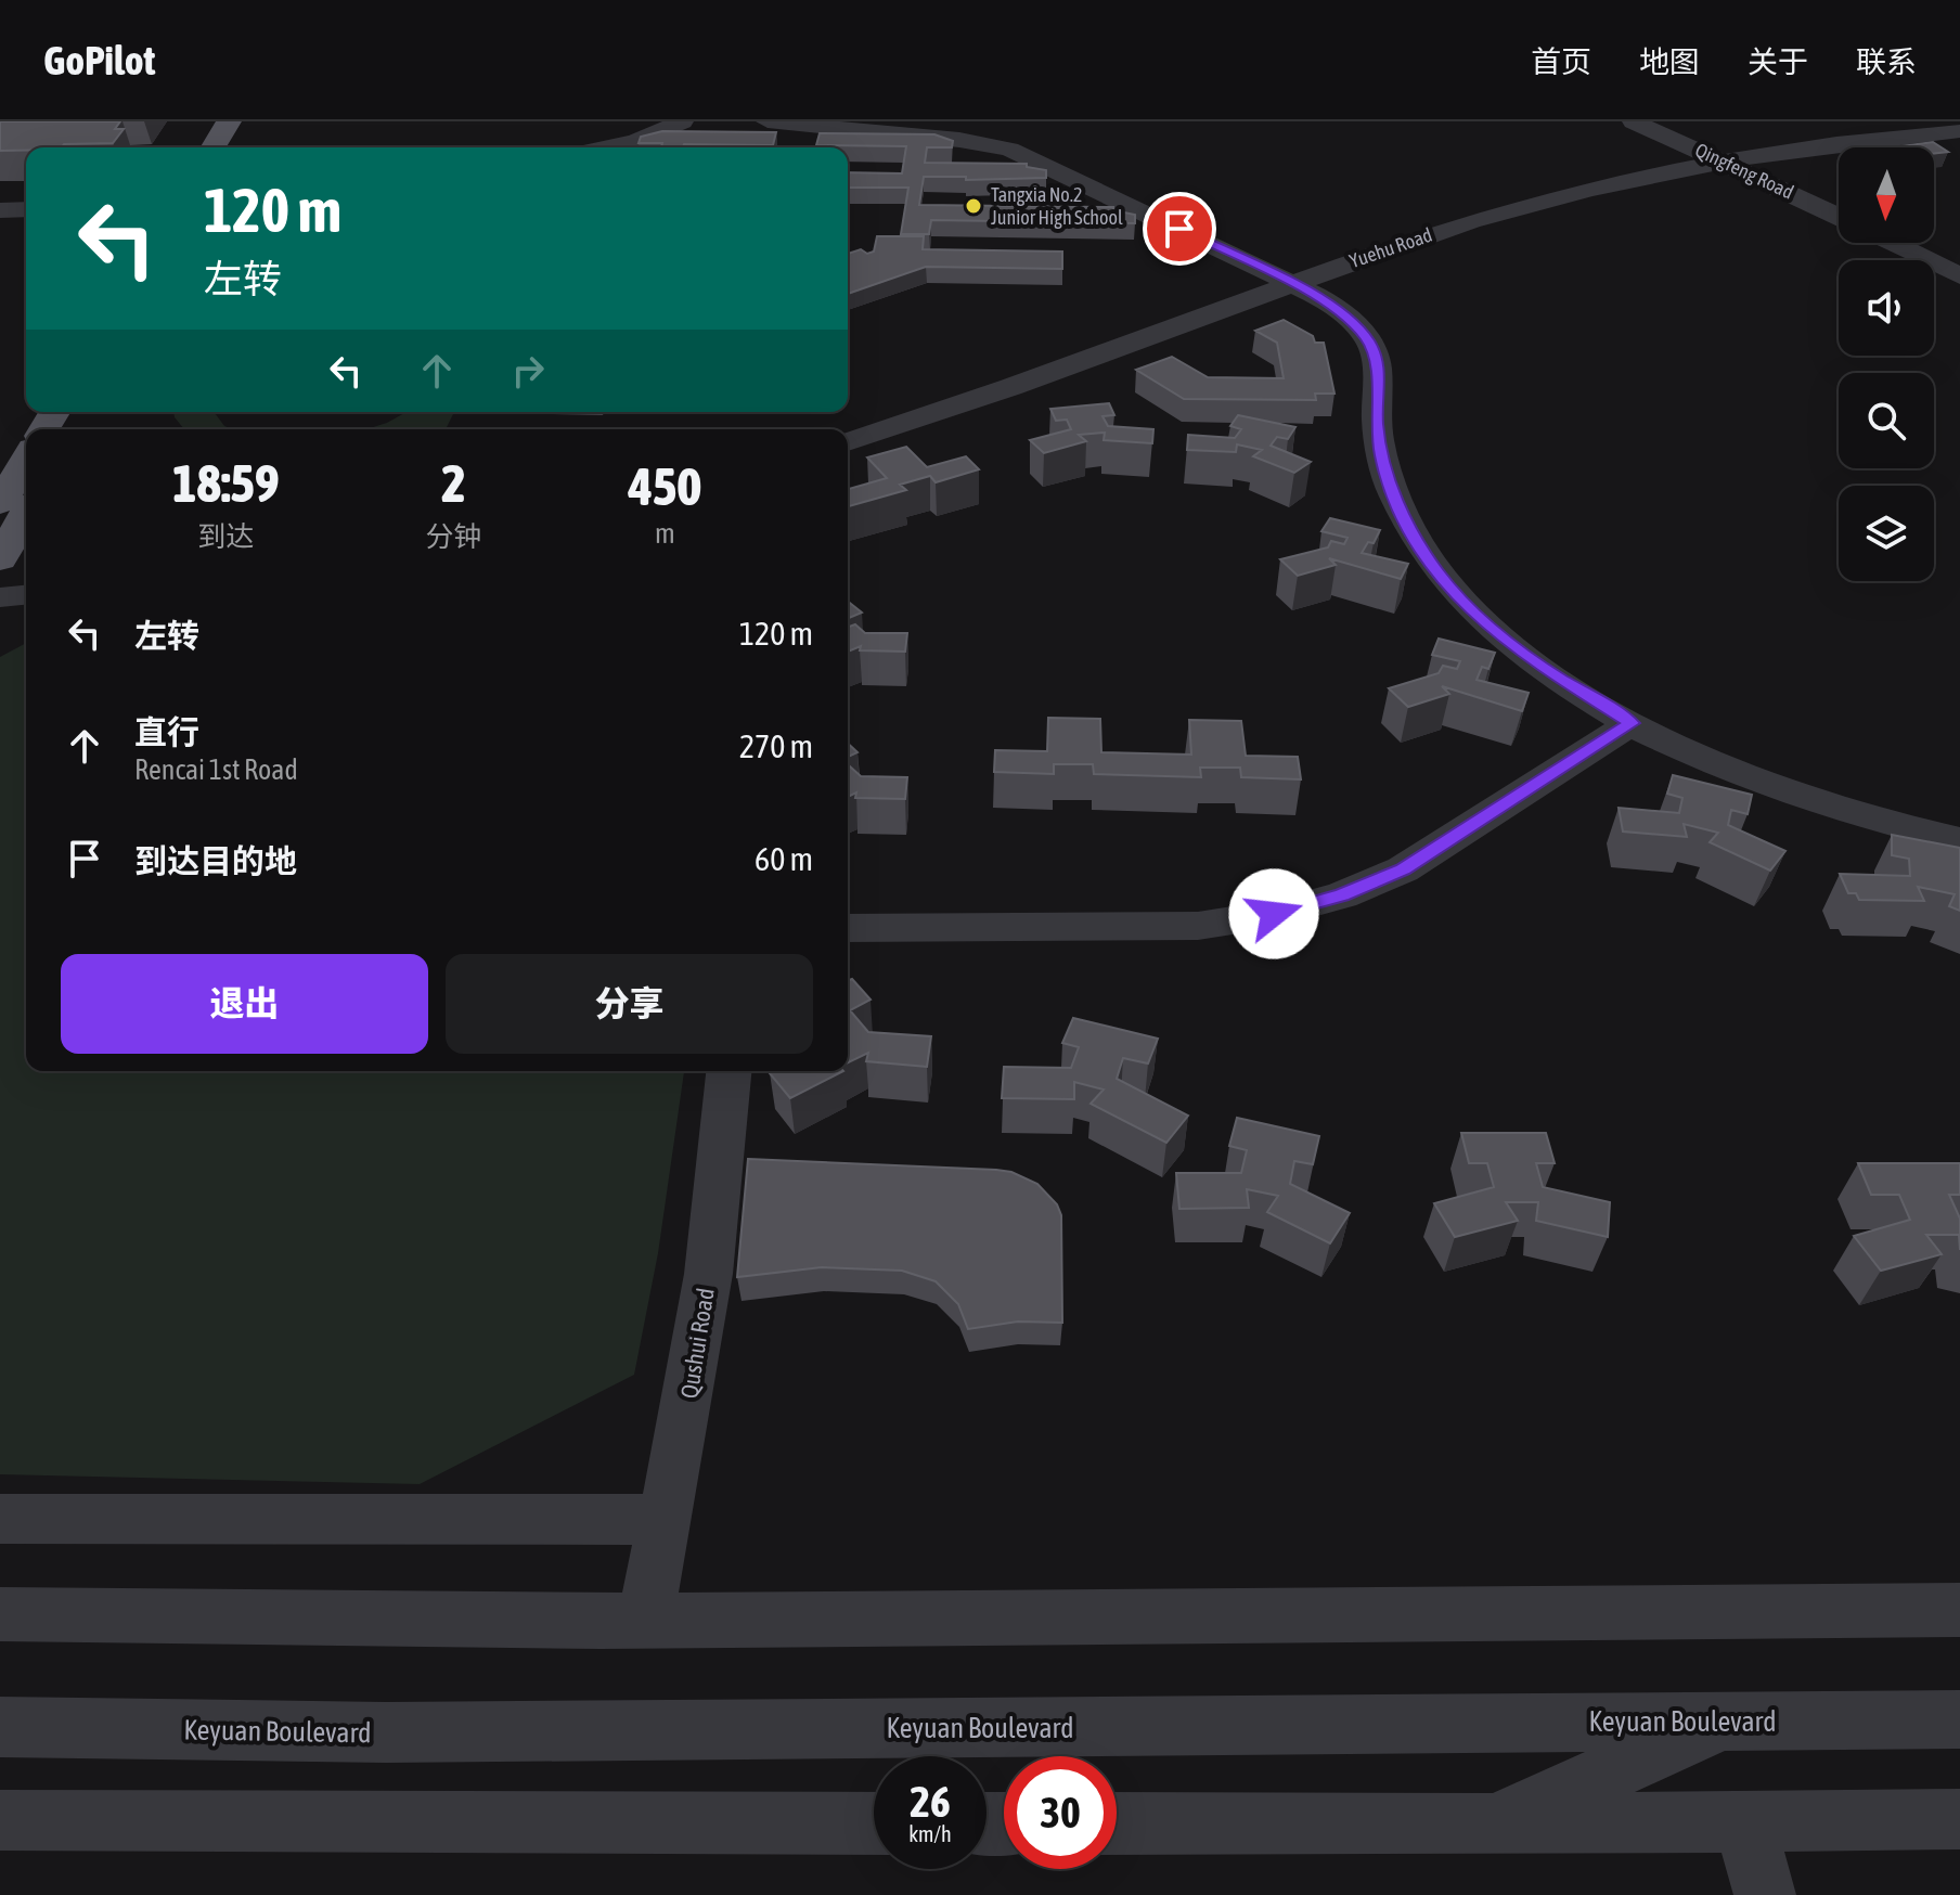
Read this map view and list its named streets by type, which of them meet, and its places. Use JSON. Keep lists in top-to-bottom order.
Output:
{
  "streets": {
    "street": [
      "Qingfeng Road",
      "Yuehu Road",
      "Qushui Road",
      "Keyuan Boulevard"
    ]
  },
  "crossings": [
    ["Qingfeng Road", "Yuehu Road"]
  ],
  "places": ["Tangxia No.2 Junior High School"],
  "north": "bottom",
  "page": {
    "header": "GoPilot",
    "nav": [
      "首页",
      "地图",
      "关于",
      "联系"
    ],
    "turn": ["120 m", "左转"],
    "eta": [
      "18:59",
      "到达",
      "2",
      "分钟",
      "450",
      "m"
    ],
    "list": [
      {
        "name": "左转",
        "value": "120 m"
      },
      {
        "name": "直行",
        "note": "Rencai 1st Road",
        "value": "270 m"
      },
      {
        "name": "到达目的地",
        "value": "60 m"
      }
    ],
    "buttons": ["退出", "分享"],
    "speed": "26 km/h",
    "limit": "30"
  }
}
